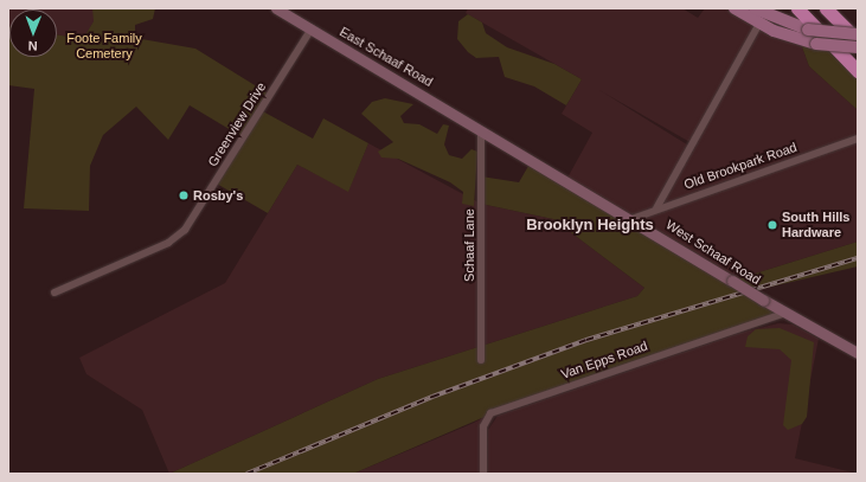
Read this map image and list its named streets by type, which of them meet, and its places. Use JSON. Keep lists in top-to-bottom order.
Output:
{
  "streets": {
    "street": [
      "East Schaaf Road",
      "Greenview Drive",
      "Old Brookpark Road",
      "Schaaf Lane",
      "West Schaaf Road",
      "Van Epps Road"
    ]
  },
  "crossings": [
    ["East Schaaf Road", "Greenview Drive"],
    ["East Schaaf Road", "Schaaf Lane"],
    ["East Schaaf Road", "West Schaaf Road"],
    ["Old Brookpark Road", "West Schaaf Road"],
    ["Schaaf Lane", "West Schaaf Road"],
    ["West Schaaf Road", "Van Epps Road"]
  ],
  "districts": ["Brooklyn Heights"],
  "parks": ["Foote Family Cemetery"],
  "places": ["Rosby's", "South Hills Hardware"],
  "north": "bottom"
}
